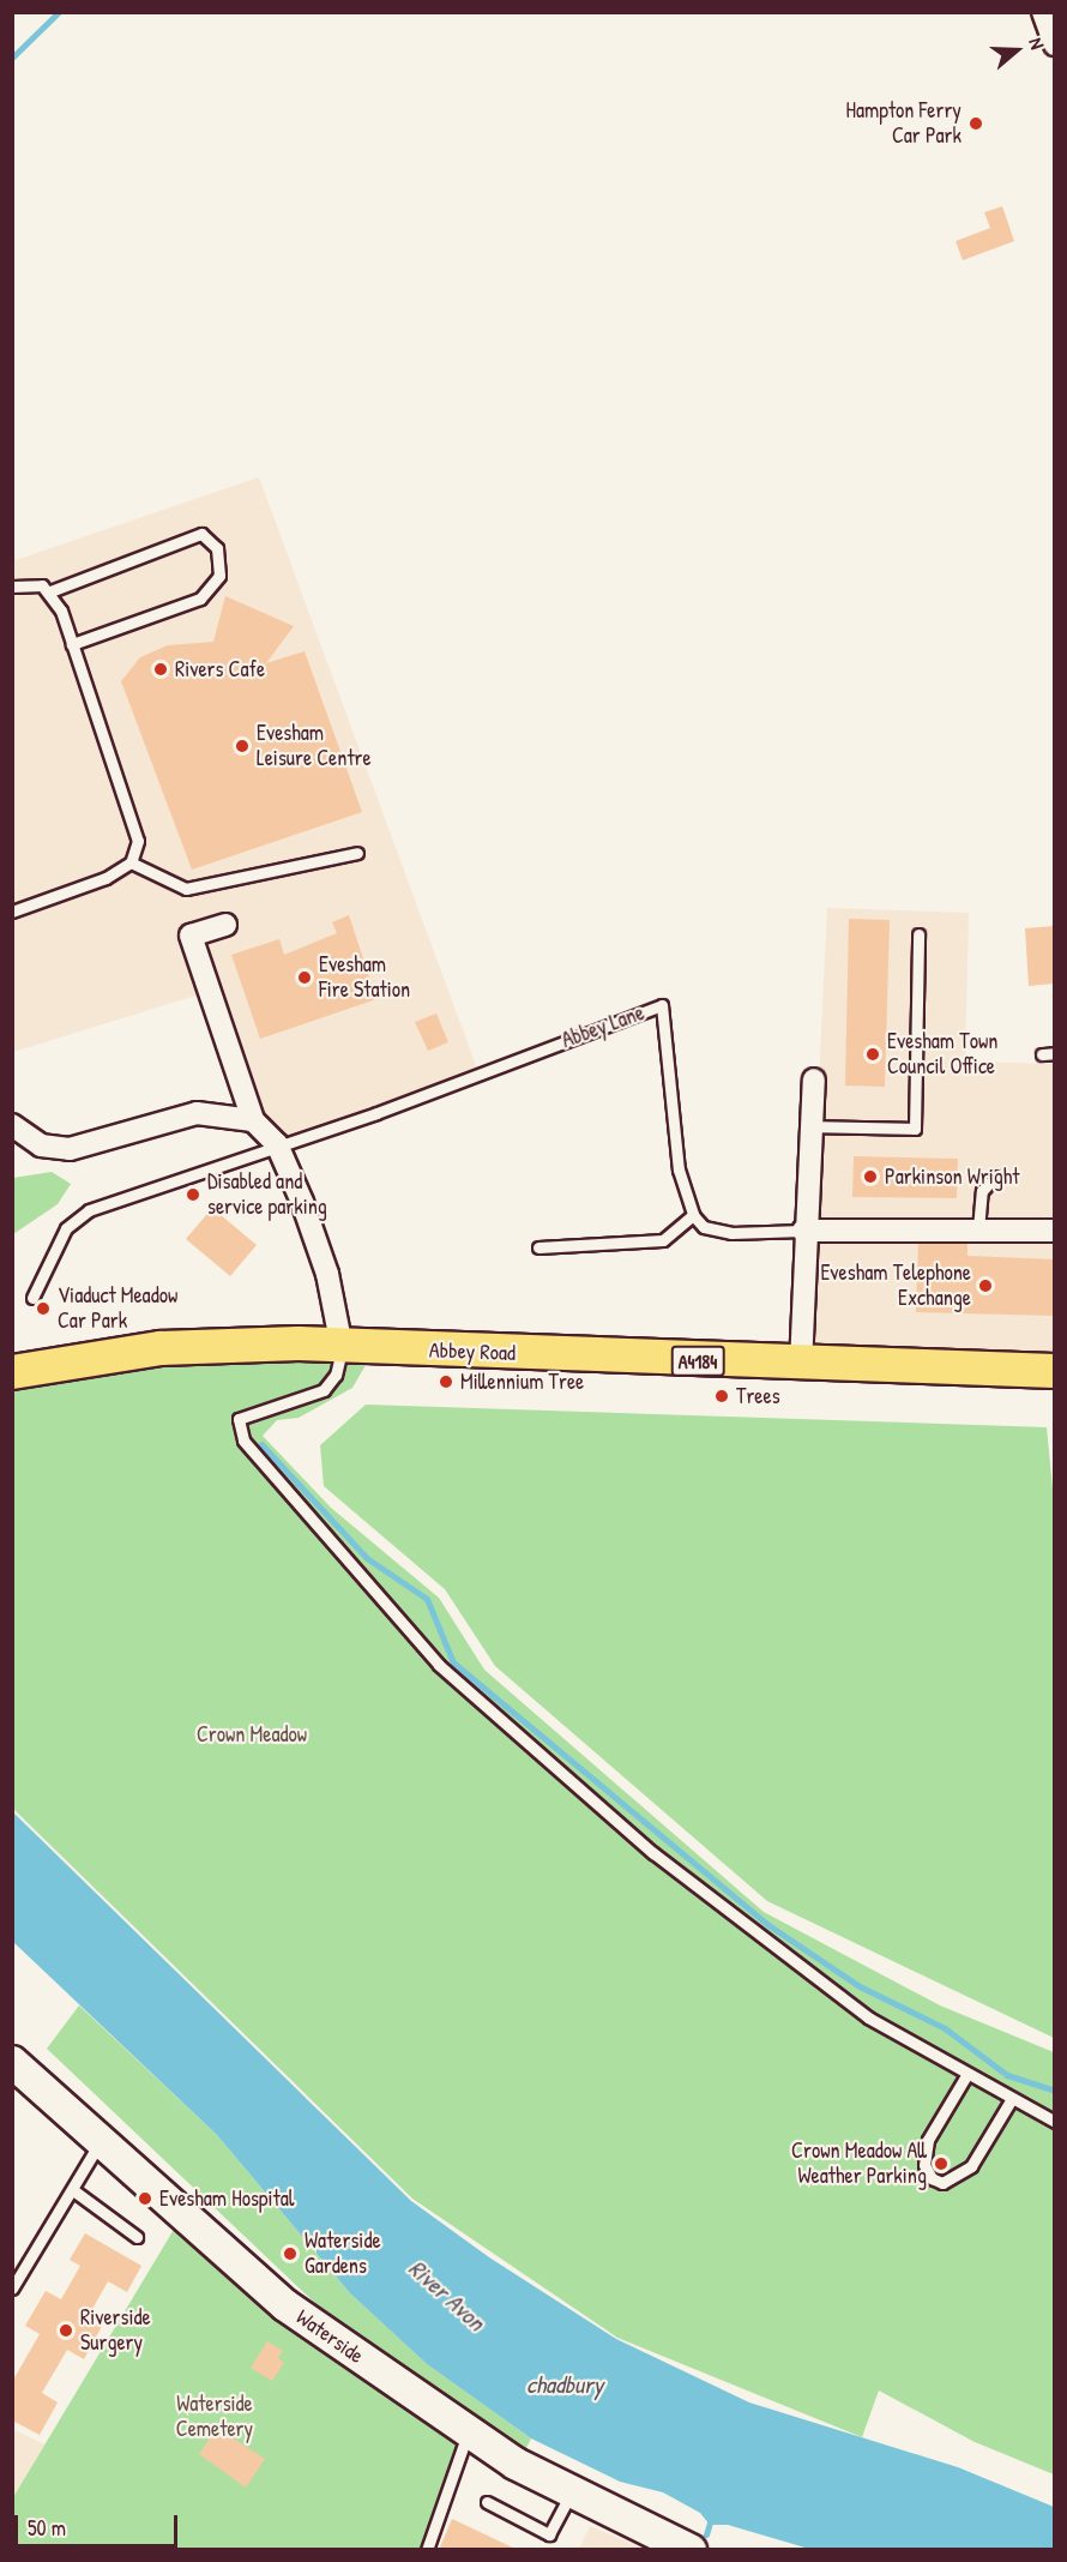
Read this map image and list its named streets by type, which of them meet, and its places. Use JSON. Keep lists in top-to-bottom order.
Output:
{
  "streets": {
    "main road": ["Abbey Road", "A4184", "Waterside"],
    "lane": ["Abbey Lane"]
  },
  "water": ["River Avon", "chadbury"],
  "parks": ["Crown Meadow", "Waterside Cemetery"],
  "places": [
    "Hampton Ferry Car Park",
    "Rivers Cafe",
    "Evesham Leisure Centre",
    "Evesham Fire Station",
    "Evesham Town Council Office",
    "Parkinson Wright",
    "Disabled and service parking",
    "Evesham Telephone Exchange",
    "Viaduct Meadow Car Park",
    "Millennium Tree",
    "Trees",
    "Crown Meadow All Weather Parking",
    "Evesham Hospital",
    "Waterside Gardens",
    "Riverside Surgery"
  ],
  "scale_bar": "50 m",
  "north": "right"
}
